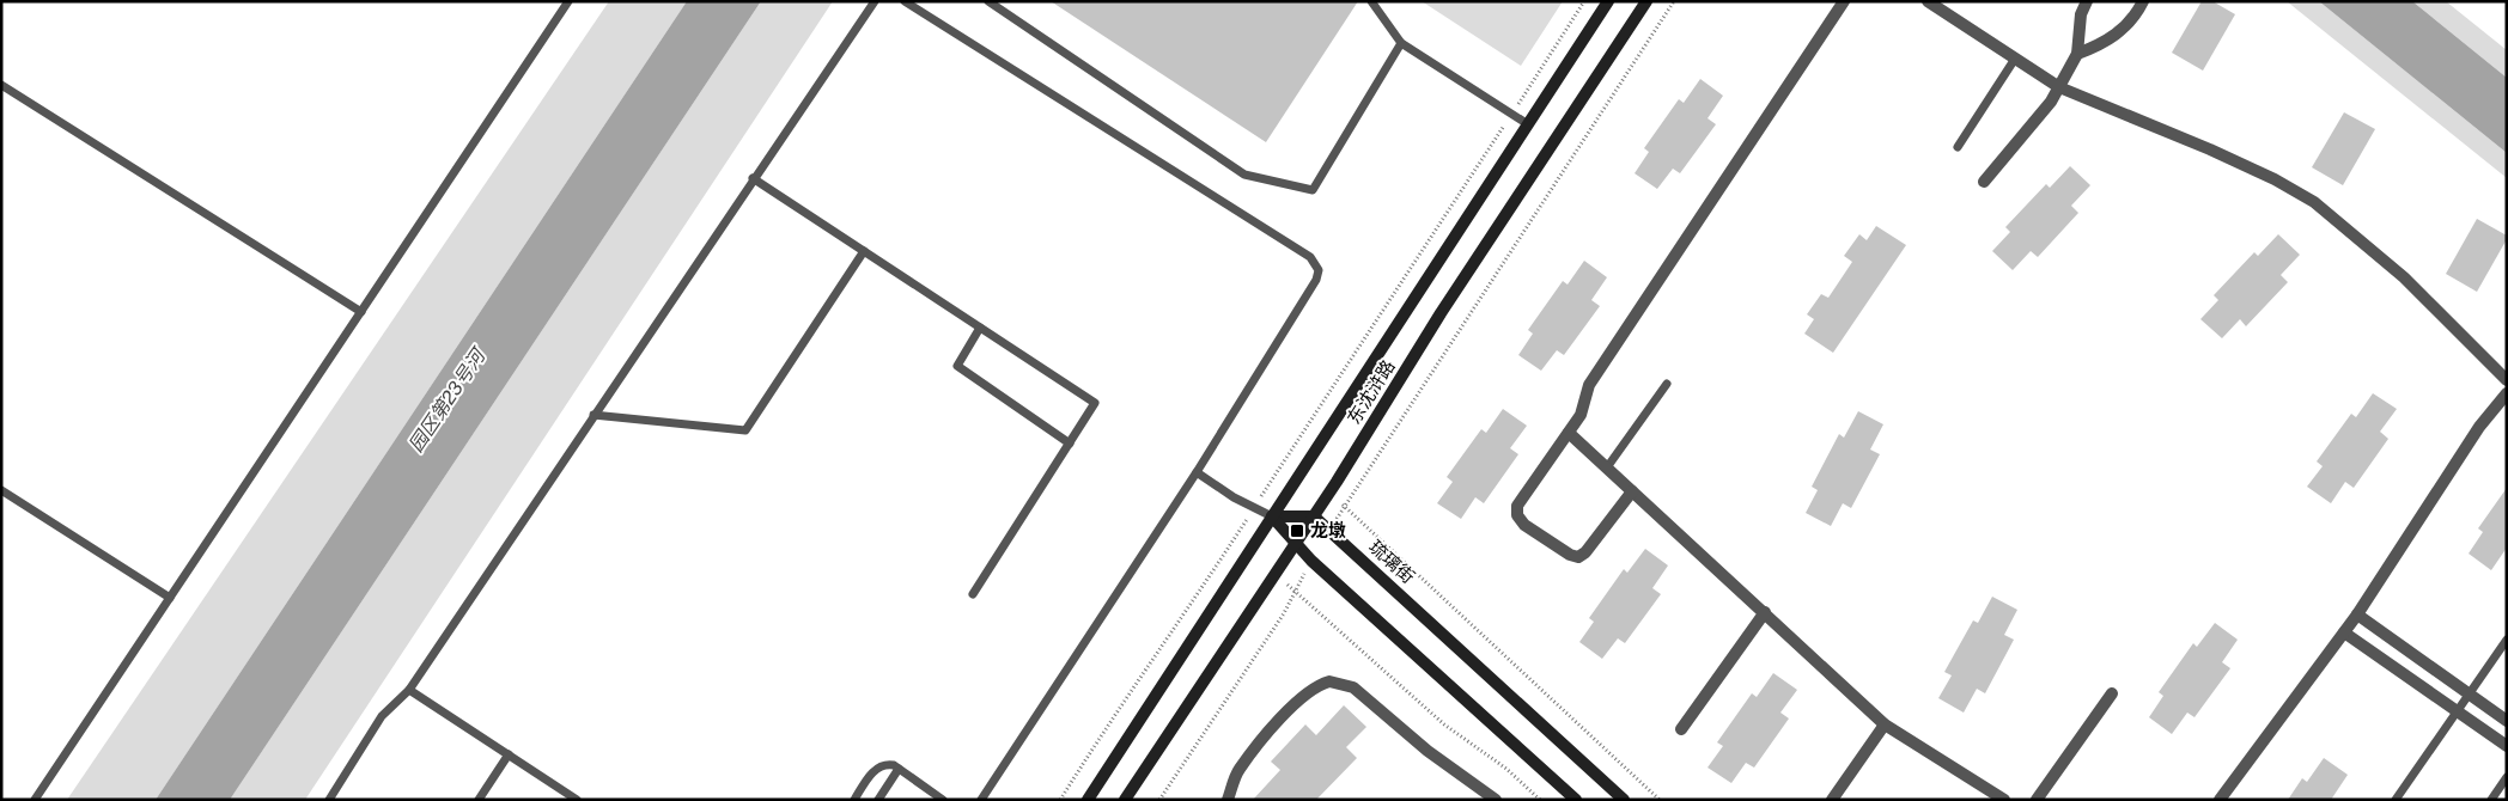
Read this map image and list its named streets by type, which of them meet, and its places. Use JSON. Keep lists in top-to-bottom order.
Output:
{
  "streets": {
    "main road": ["东沈浒路", "琉璃街"]
  },
  "crossings": [
    ["东沈浒路", "琉璃街"]
  ],
  "water": ["园区第23号河"],
  "places": {
    "transit": ["龙墩"]
  }
}
